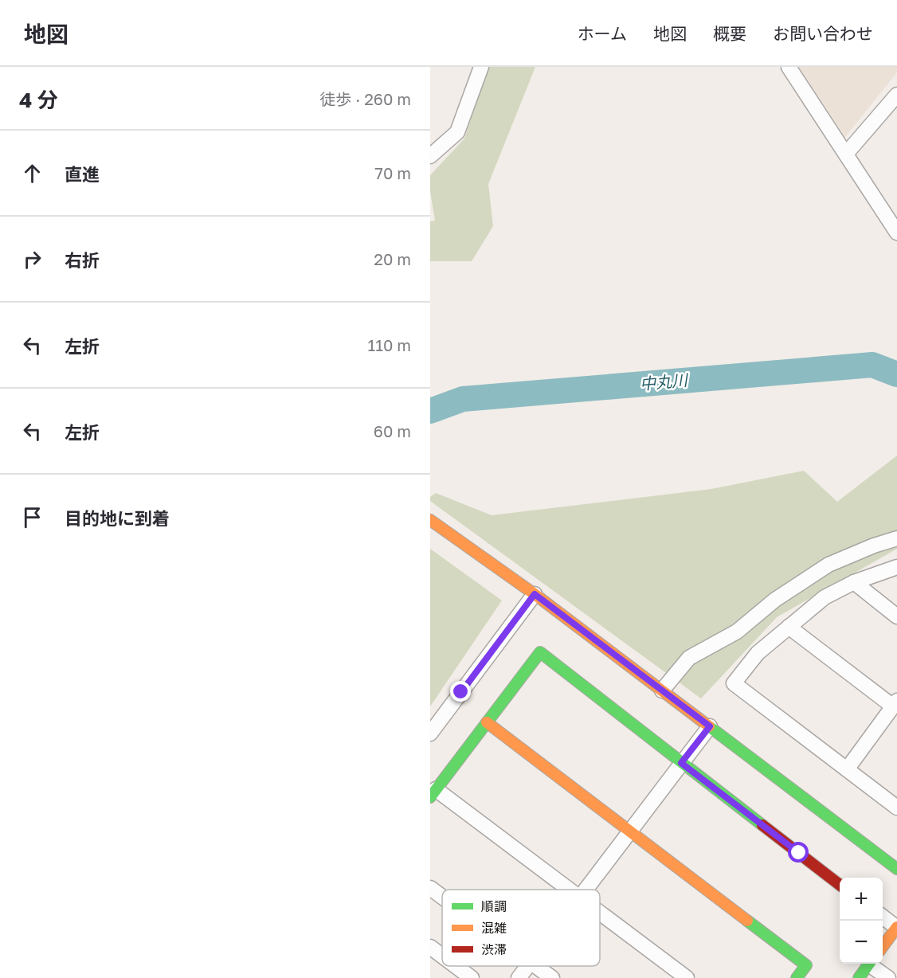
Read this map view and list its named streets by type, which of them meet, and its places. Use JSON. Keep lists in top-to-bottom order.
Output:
{
  "water": ["中丸川"],
  "legend": ["順調", "混雑", "渋滞"],
  "page": {
    "header": "地図",
    "nav": [
      "ホーム",
      "地図",
      "概要",
      "お問い合わせ"
    ],
    "heading": ["4 分", "徒歩 · 260 m"],
    "list": [
      ["直進", "70 m"],
      ["右折", "20 m"],
      ["左折", "110 m"],
      ["左折", "60 m"],
      "目的地に到着"
    ],
    "map_buttons": ["+", "−"]
  }
}
